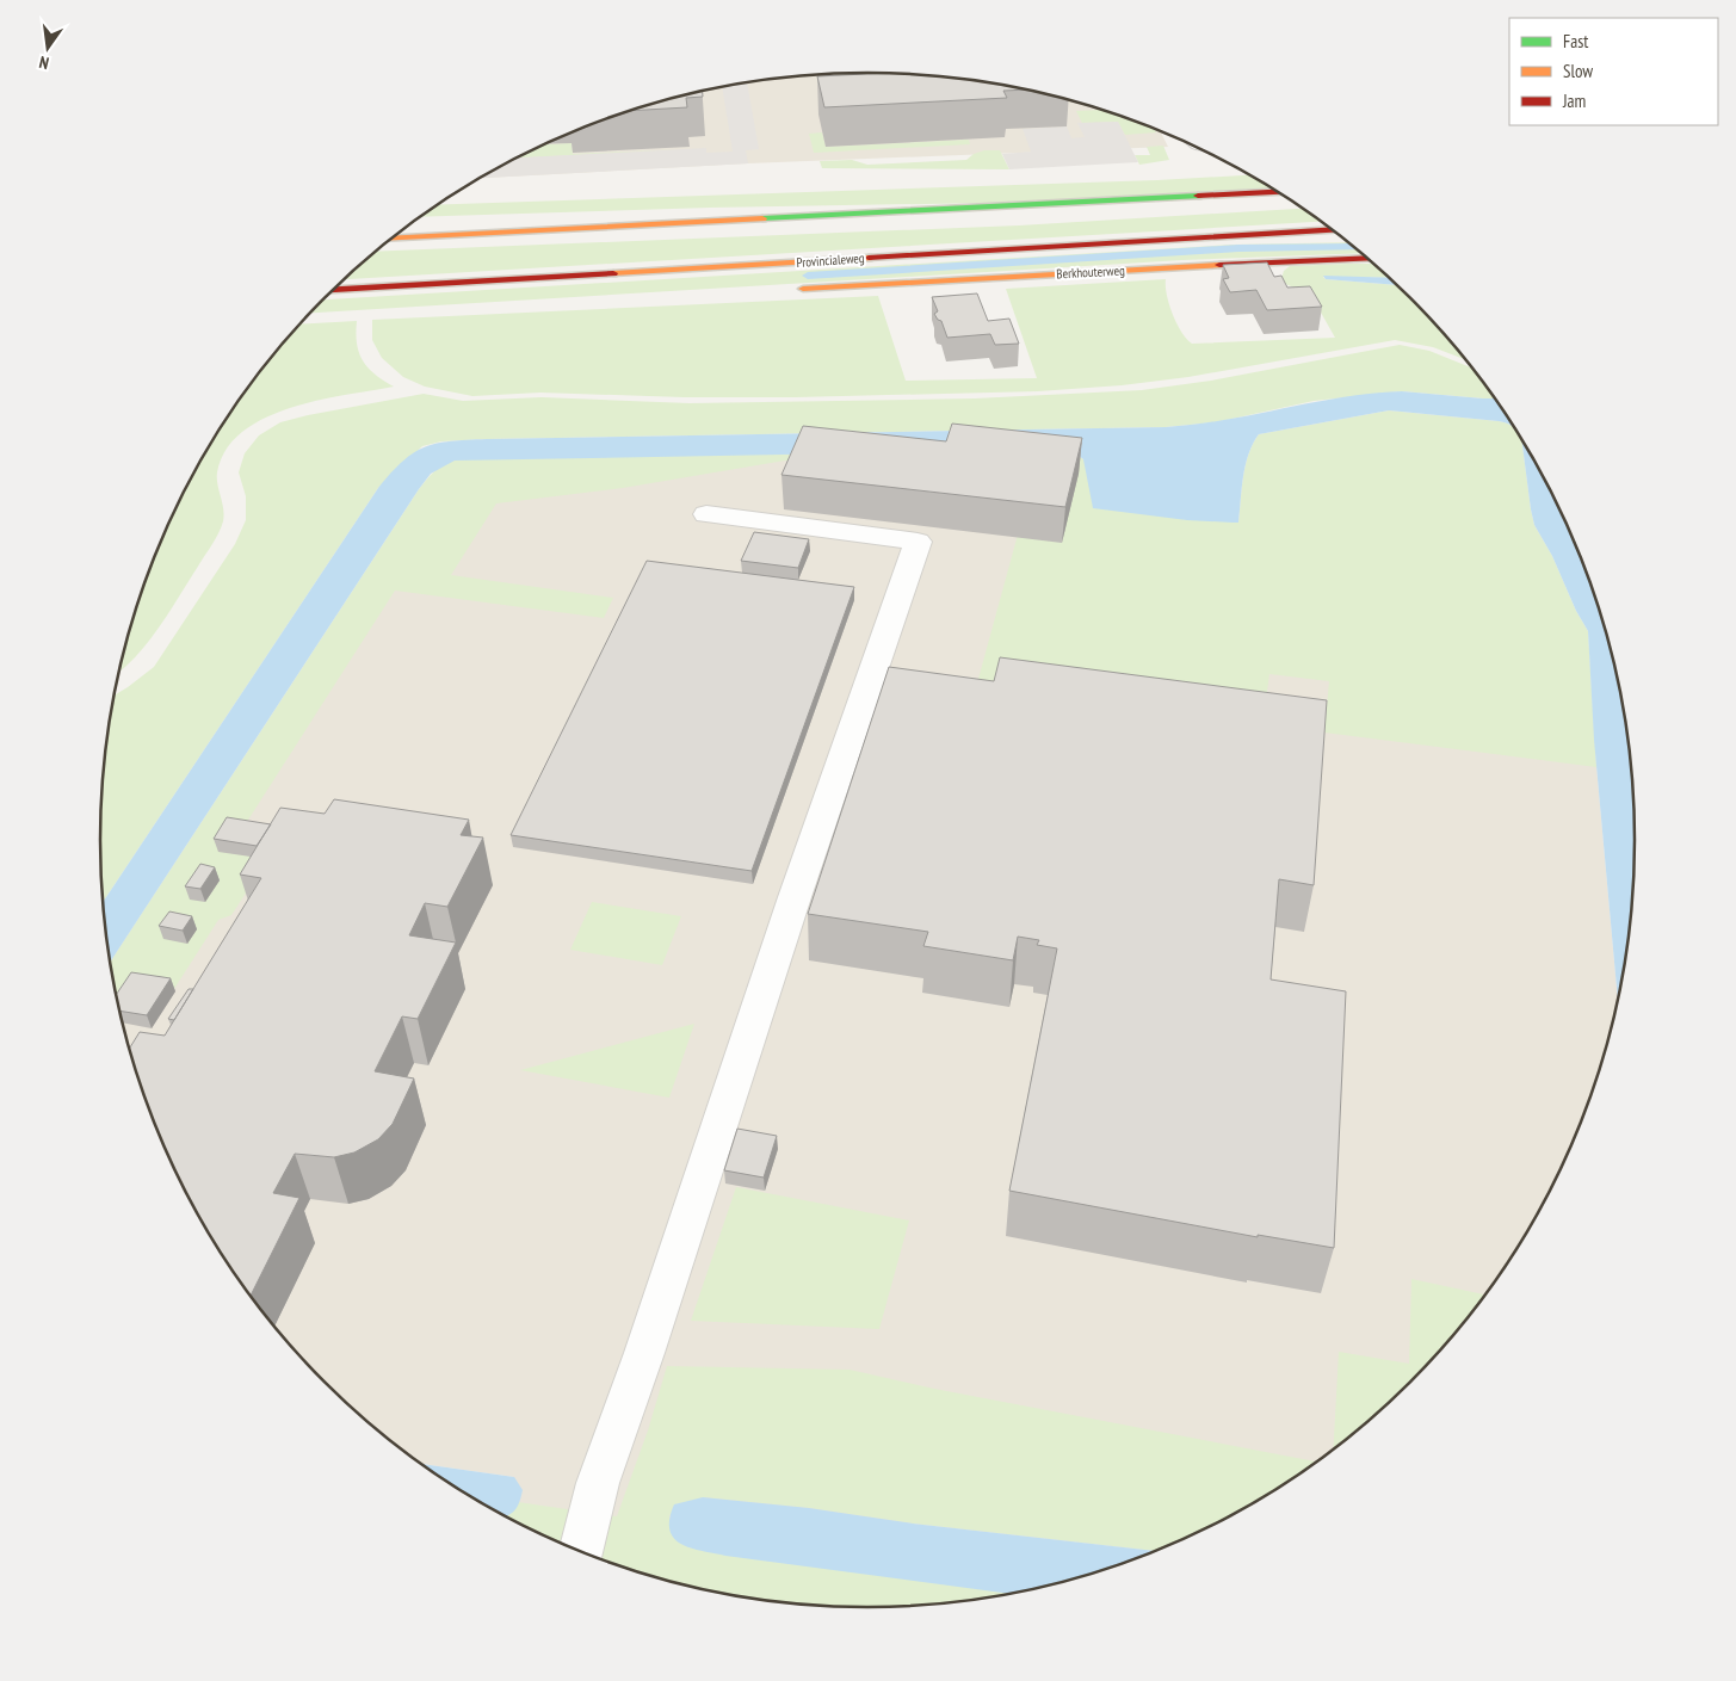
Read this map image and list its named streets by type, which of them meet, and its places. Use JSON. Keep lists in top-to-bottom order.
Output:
{
  "streets": {
    "main road": ["Provincialeweg", "Berkhouterweg"]
  },
  "legend": ["Fast", "Slow", "Jam"],
  "north": "bottom"
}
